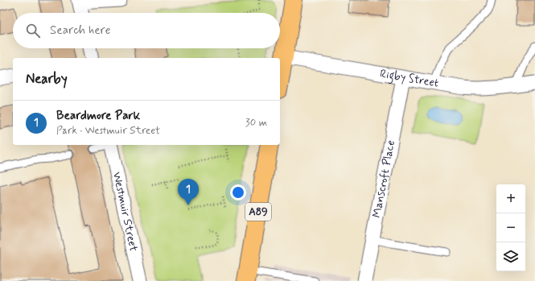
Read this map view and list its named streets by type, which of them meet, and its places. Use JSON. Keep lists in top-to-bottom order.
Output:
{
  "streets": {
    "main road": ["A89"],
    "street": ["Rigby Street", "Manscroft Place", "Westmuir Street"]
  },
  "crossings": [
    ["Rigby Street", "Manscroft Place"]
  ],
  "page": {
    "search": "Search here",
    "heading": "Nearby",
    "list": [
      {
        "mark": "1",
        "name": "Beardmore Park",
        "note": "Park · Westmuir Street",
        "value": "30 m"
      }
    ],
    "pins": "1",
    "map_buttons": ["+", "−"]
  }
}
